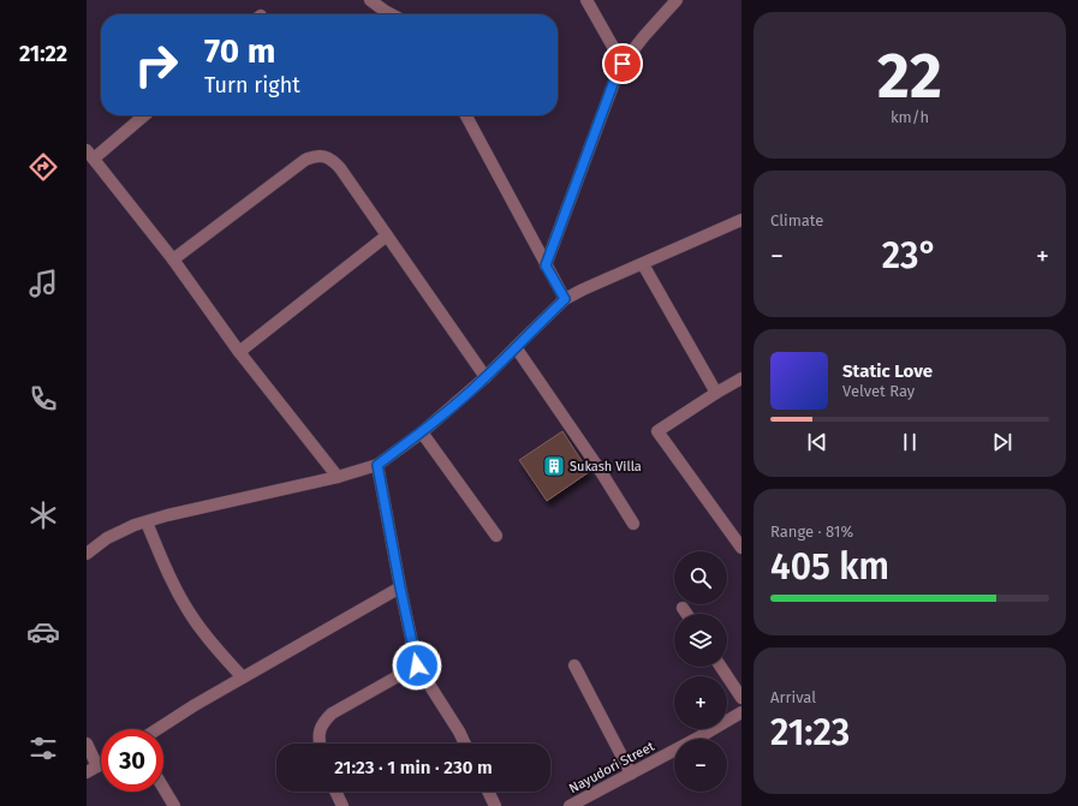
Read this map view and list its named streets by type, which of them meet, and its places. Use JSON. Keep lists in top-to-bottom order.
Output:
{
  "streets": {
    "street": ["Nayudori Street"]
  },
  "places": {
    "building": ["Sukash Villa"]
  },
  "page": {
    "tabs": "21:22",
    "tile": [
      ["22", "km/h"],
      "Climate",
      ["Range · 81%", "405 km"],
      ["Arrival", "21:23"]
    ],
    "turn": ["70 m", "Turn right"],
    "heat": ["−", "23°", "+"],
    "song": ["Static Love", "Velvet Ray"],
    "map_buttons": ["+", "−"],
    "limit": "30",
    "trip": "21:23 · 1 min · 230 m"
  }
}
